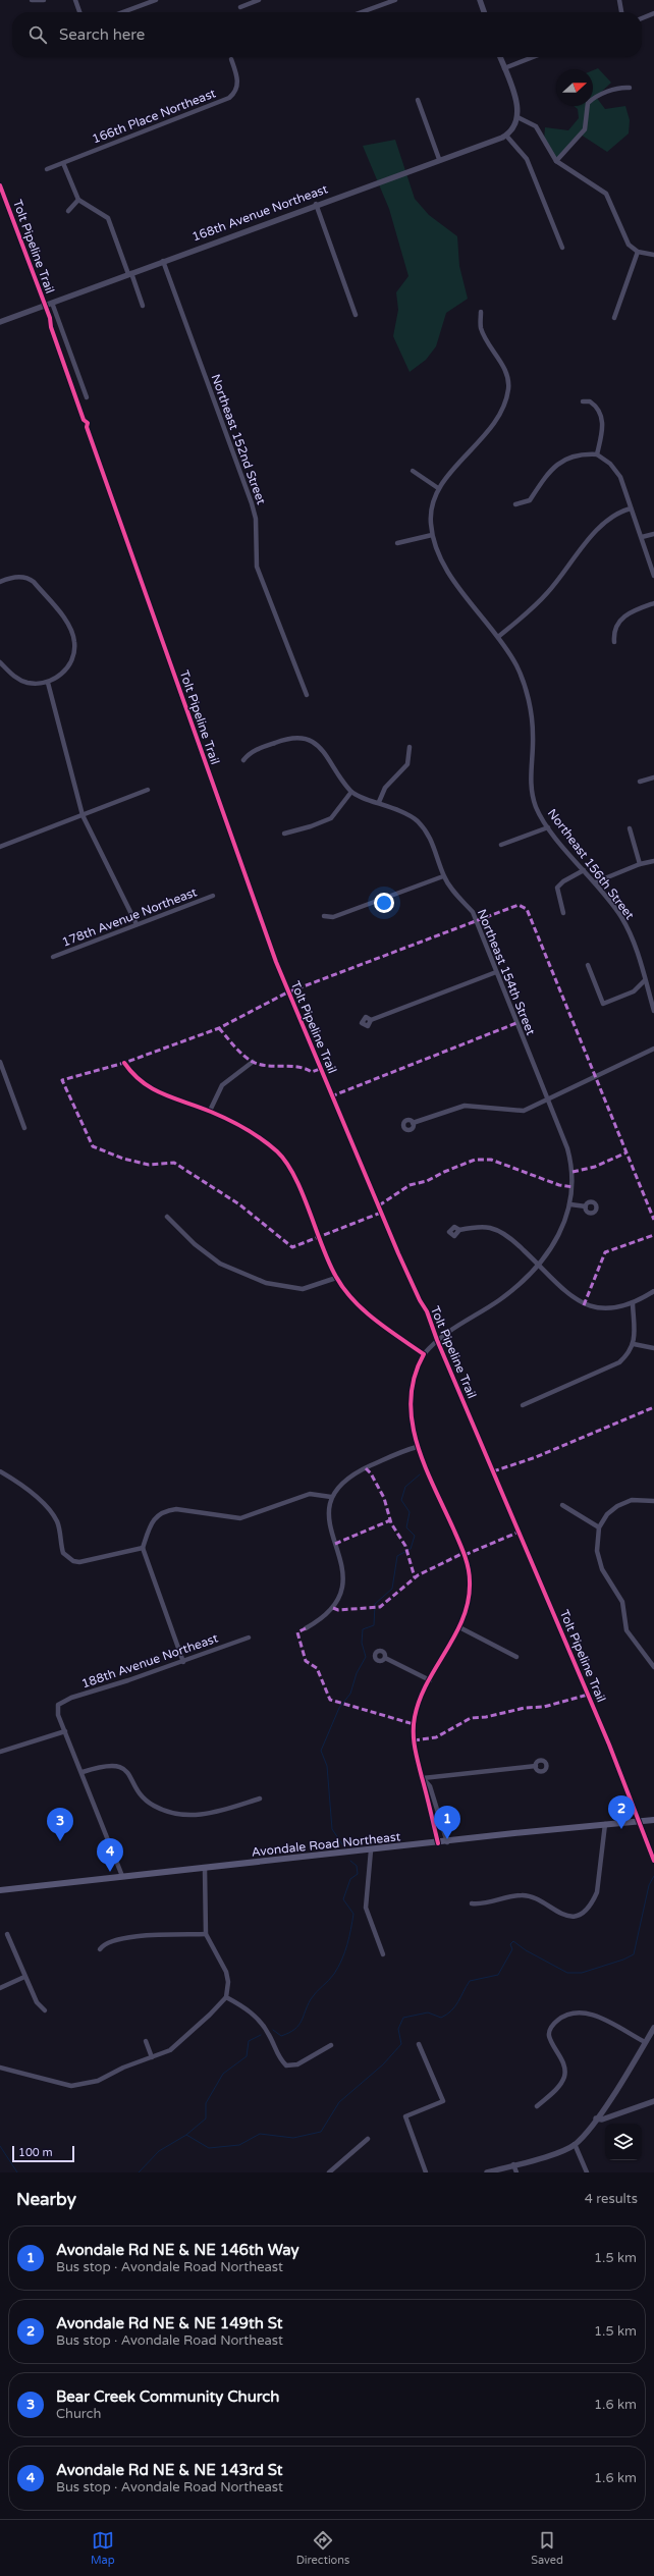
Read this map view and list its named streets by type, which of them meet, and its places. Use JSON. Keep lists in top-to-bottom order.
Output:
{
  "streets": {
    "main road": ["Avondale Road Northeast"],
    "street": [
      "166th Place Northeast",
      "168th Avenue Northeast",
      "Northeast 152nd Street",
      "Northeast 156th Street",
      "178th Avenue Northeast",
      "Northeast 154th Street",
      "188th Avenue Northeast"
    ],
    "cycle path": ["Tolt Pipeline Trail"]
  },
  "crossings": [
    ["168th Avenue Northeast", "Northeast 152nd Street"]
  ],
  "scale_bar": "100 m",
  "north": "right",
  "page": {
    "search": "Search here",
    "pins": [
      "2",
      "1",
      "3",
      "4"
    ],
    "scale": "100 m",
    "heading": ["Nearby", "4 results"],
    "list": [
      {
        "mark": "1",
        "name": "Avondale Rd NE & NE 146th Way",
        "note": "Bus stop · Avondale Road Northeast",
        "value": "1.5 km"
      },
      {
        "mark": "2",
        "name": "Avondale Rd NE & NE 149th St",
        "note": "Bus stop · Avondale Road Northeast",
        "value": "1.5 km"
      },
      {
        "mark": "3",
        "name": "Bear Creek Community Church",
        "note": "Church",
        "value": "1.6 km"
      },
      {
        "mark": "4",
        "name": "Avondale Rd NE & NE 143rd St",
        "note": "Bus stop · Avondale Road Northeast",
        "value": "1.6 km"
      }
    ],
    "nav": ["Map", "Directions", "Saved"]
  }
}
